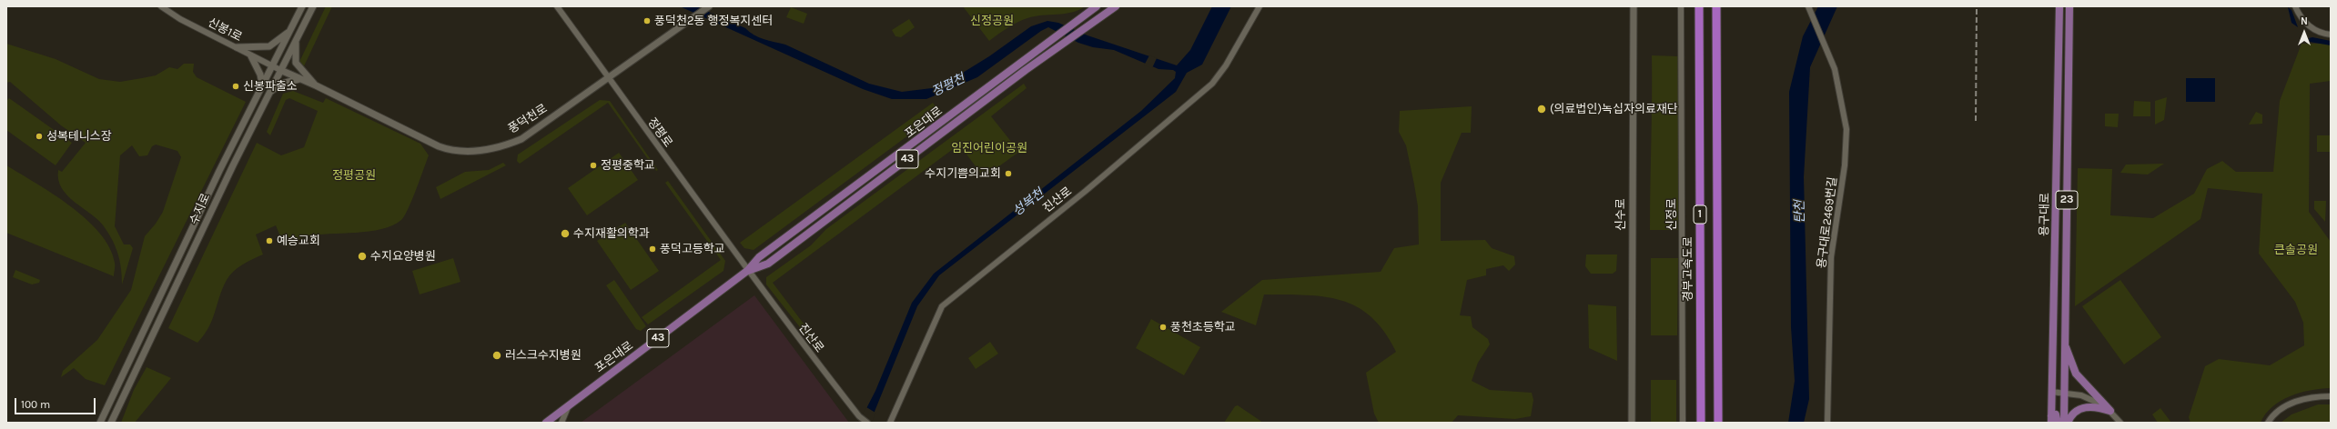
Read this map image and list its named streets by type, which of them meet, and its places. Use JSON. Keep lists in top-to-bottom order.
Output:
{
  "streets": {
    "highway": ["1", "경부고속도로"],
    "main road": [
      "풍덕천로",
      "포은대로",
      "43",
      "23",
      "수지로",
      "신수로",
      "용구대로"
    ],
    "street": [
      "신봉1로",
      "정평로",
      "진산로",
      "신정로",
      "용구대로2469번길"
    ]
  },
  "crossings": [
    ["신봉1로", "풍덕천로"],
    ["신봉1로", "수지로"],
    ["풍덕천로", "정평로"],
    ["풍덕천로", "수지로"],
    ["포은대로", "정평로"],
    ["포은대로", "진산로"],
    ["정평로", "진산로"]
  ],
  "water": ["정평천", "성복천", "탄천"],
  "parks": [
    "신정공원",
    "임진어린이공원",
    "정평공원",
    "큰솔공원"
  ],
  "places": [
    "풍덕천2동 행정복지센터",
    "신봉파출소",
    "(의료법인)녹십자의료재단",
    "성복테니스장",
    "정평중학교",
    "수지기쁨의교회",
    "수지재활의학과",
    "예승교회",
    "풍덕고등학교",
    "수지요양병원",
    "풍천초등학교",
    "러스크수지병원"
  ],
  "scale_bar": "100 m",
  "north": "top"
}
